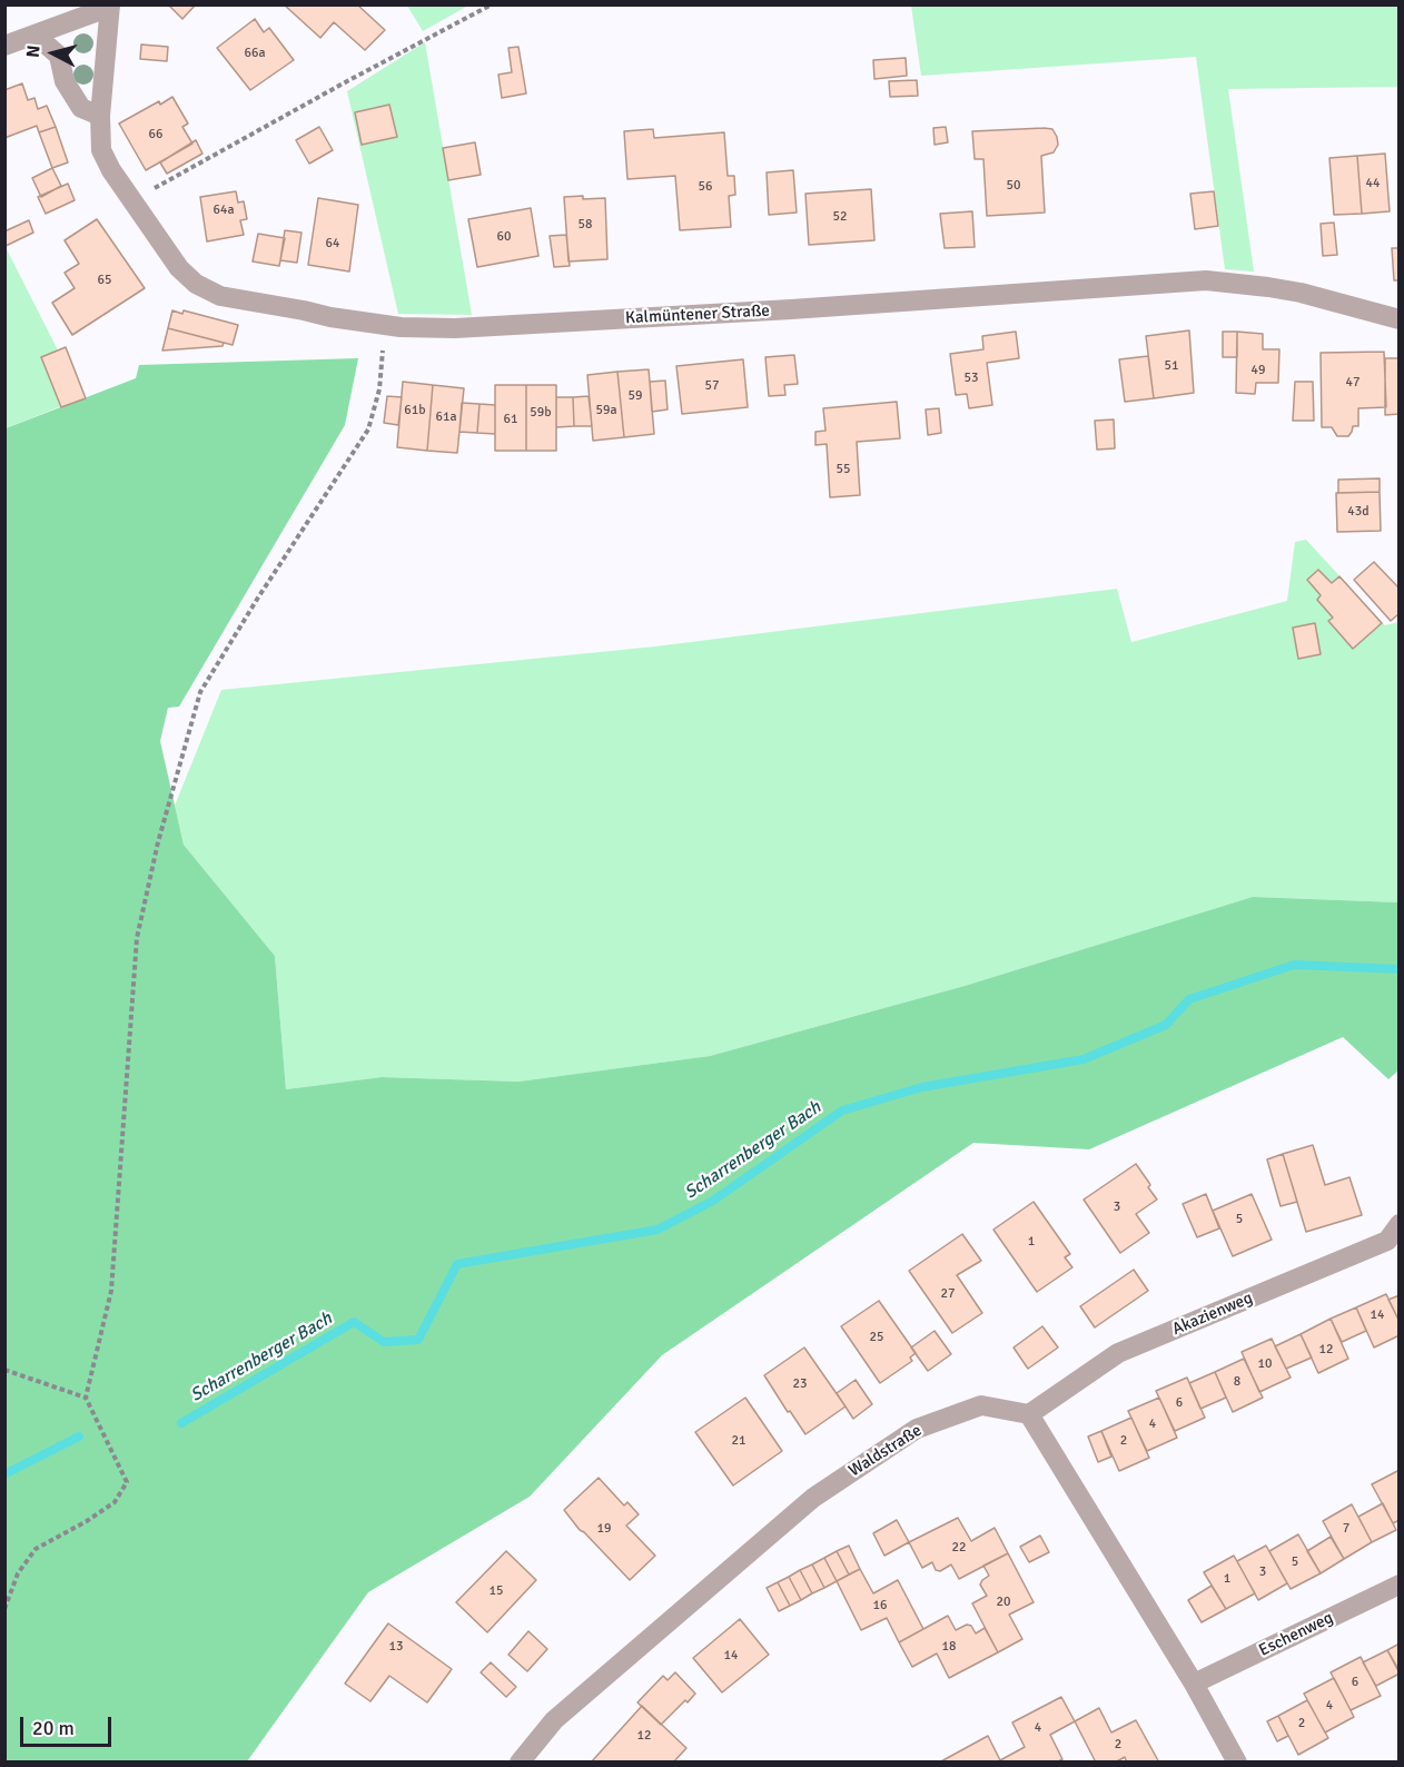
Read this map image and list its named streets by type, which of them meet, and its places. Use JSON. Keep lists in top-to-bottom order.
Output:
{
  "streets": {
    "street": [
      "Kalmüntener Straße",
      "Akazienweg",
      "Waldstraße",
      "Eschenweg"
    ]
  },
  "crossings": [
    ["Akazienweg", "Waldstraße"]
  ],
  "water": ["Scharrenberger Bach"],
  "house_numbers": [
    "66a",
    "66",
    "44",
    "50",
    "56",
    "64a",
    "52",
    "58",
    "60",
    "64",
    "65",
    "51",
    "49",
    "53",
    "47",
    "57",
    "59",
    "61b",
    "59a",
    "59b",
    "61a",
    "61",
    "55",
    "43d",
    "3",
    "5",
    "1",
    "27",
    "14",
    "25",
    "12",
    "10",
    "8",
    "23",
    "6",
    "4",
    "21",
    "2",
    "19",
    "7",
    "22",
    "5",
    "3",
    "1",
    "15",
    "20",
    "16",
    "13",
    "18",
    "14",
    "6",
    "4",
    "2",
    "4",
    "12",
    "2"
  ],
  "scale_bar": "20 m",
  "north": "left"
}
